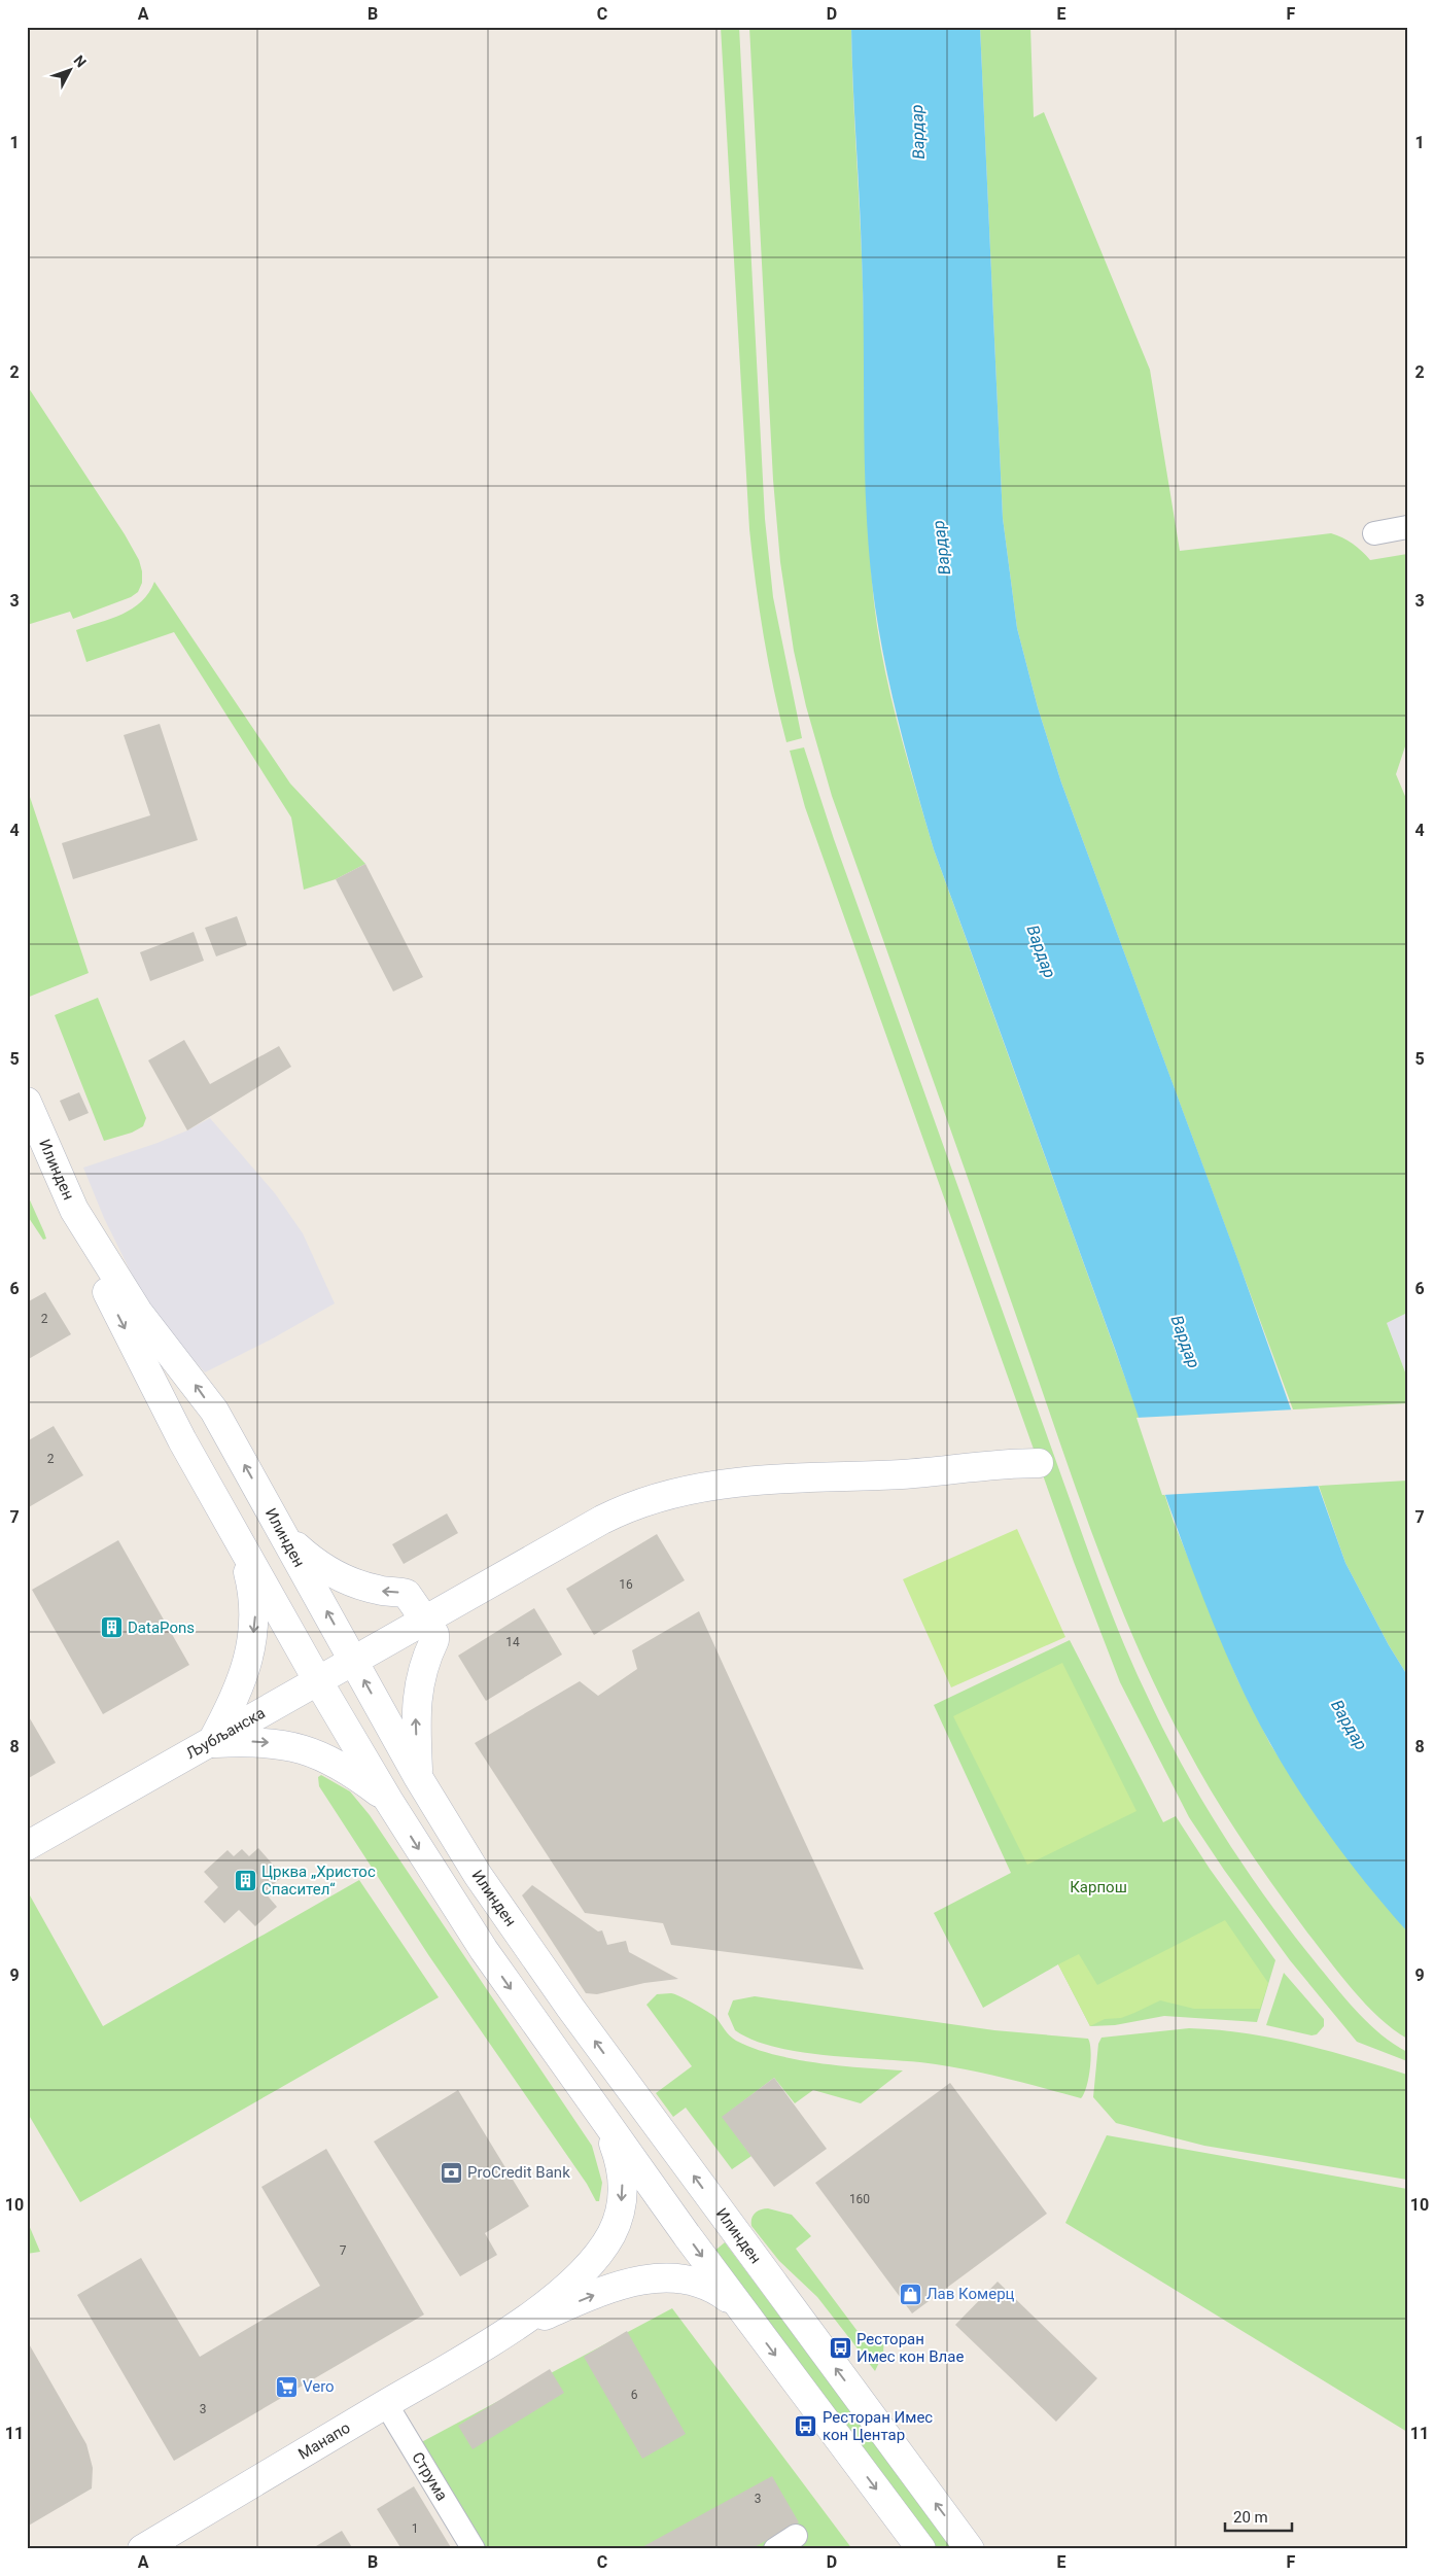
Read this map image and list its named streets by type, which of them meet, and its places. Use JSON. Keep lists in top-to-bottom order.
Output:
{
  "streets": {
    "street": [
      "Илинден",
      "Љубљанска",
      "Манапо",
      "Струма"
    ]
  },
  "crossings": [
    ["Илинден", "Љубљанска"],
    ["Илинден", "Манапо"],
    ["Манапо", "Струма"]
  ],
  "water": ["Вардар"],
  "parks": ["Карпош"],
  "places": {
    "building": ["DataPons", "Црква „Христос Спасител“"],
    "bank": ["ProCredit Bank"],
    "shop": ["Лав Комерц"],
    "bus stop": ["Ресторан Имес кон Влае", "Ресторан Имес кон Центар"],
    "supermarket": ["Vero"]
  },
  "house_numbers": [
    "2",
    "2",
    "16",
    "14",
    "160",
    "7",
    "6",
    "3",
    "3",
    "1"
  ],
  "scale_bar": "20 m",
  "north": "top right",
  "grid": {
    "columns": [
      "A",
      "B",
      "C",
      "D",
      "E",
      "F"
    ],
    "rows": [
      "1",
      "2",
      "3",
      "4",
      "5",
      "6",
      "7",
      "8",
      "9",
      "10",
      "11"
    ]
  }
}
